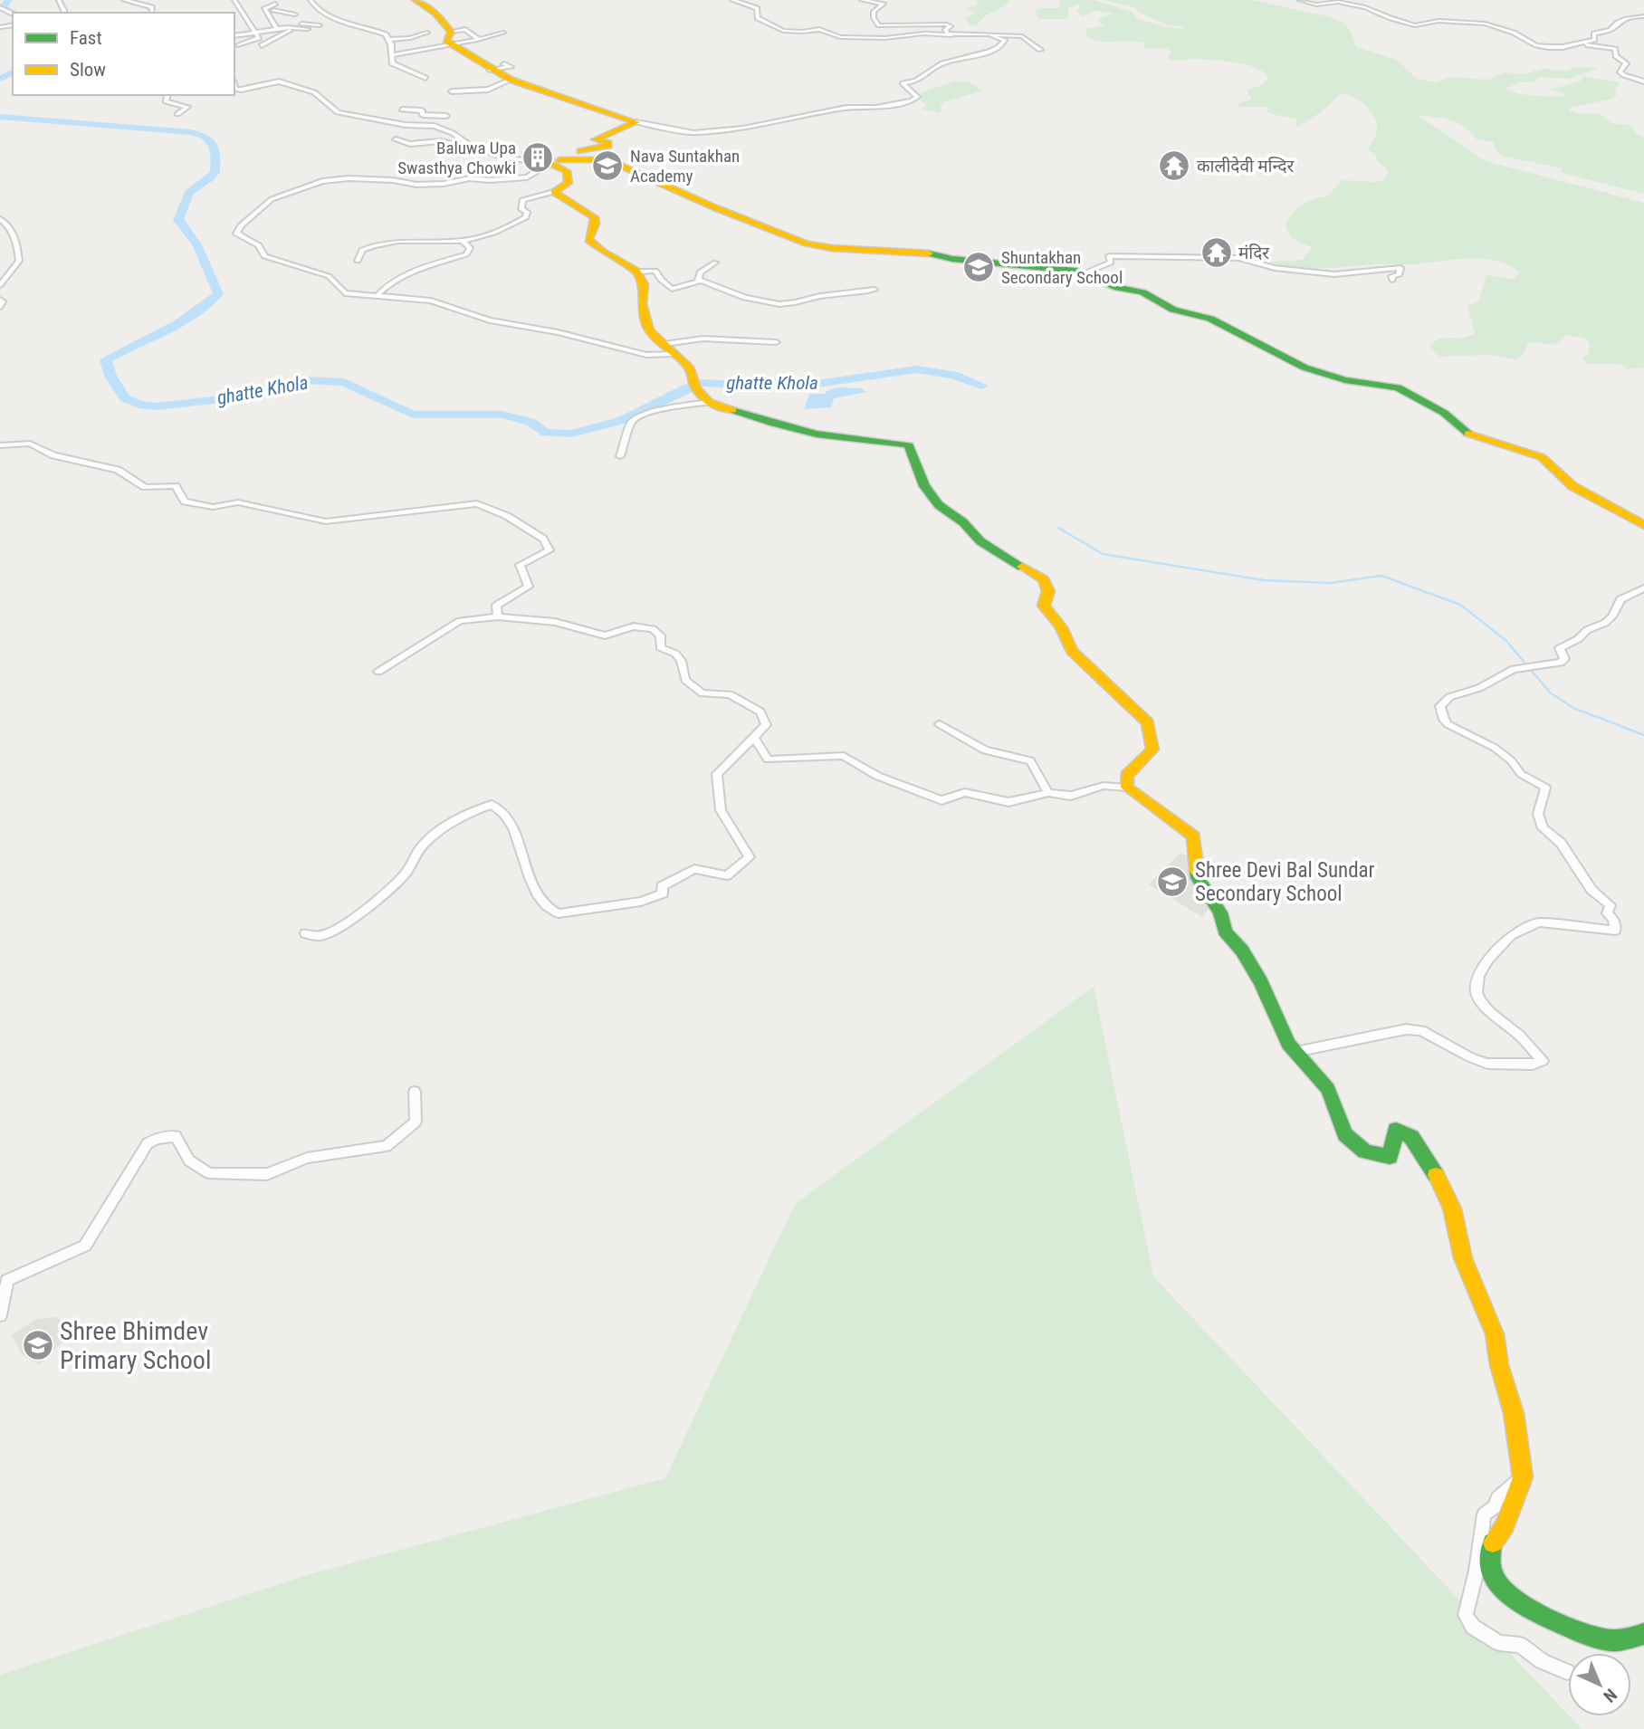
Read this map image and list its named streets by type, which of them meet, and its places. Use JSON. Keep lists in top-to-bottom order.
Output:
{
  "water": ["ghatte Khola"],
  "places": {
    "building": ["Baluwa Upa Swasthya Chowki"],
    "school or university": [
      "Nava Suntakhan Academy",
      "Shuntakhan Secondary School",
      "Shree Devi Bal Sundar Secondary School",
      "Shree Bhimdev Primary School"
    ],
    "temple": ["कालीदेवी मन्दिर", "मंदिर"]
  },
  "legend": ["Fast", "Slow"],
  "north": "bottom right"
}
